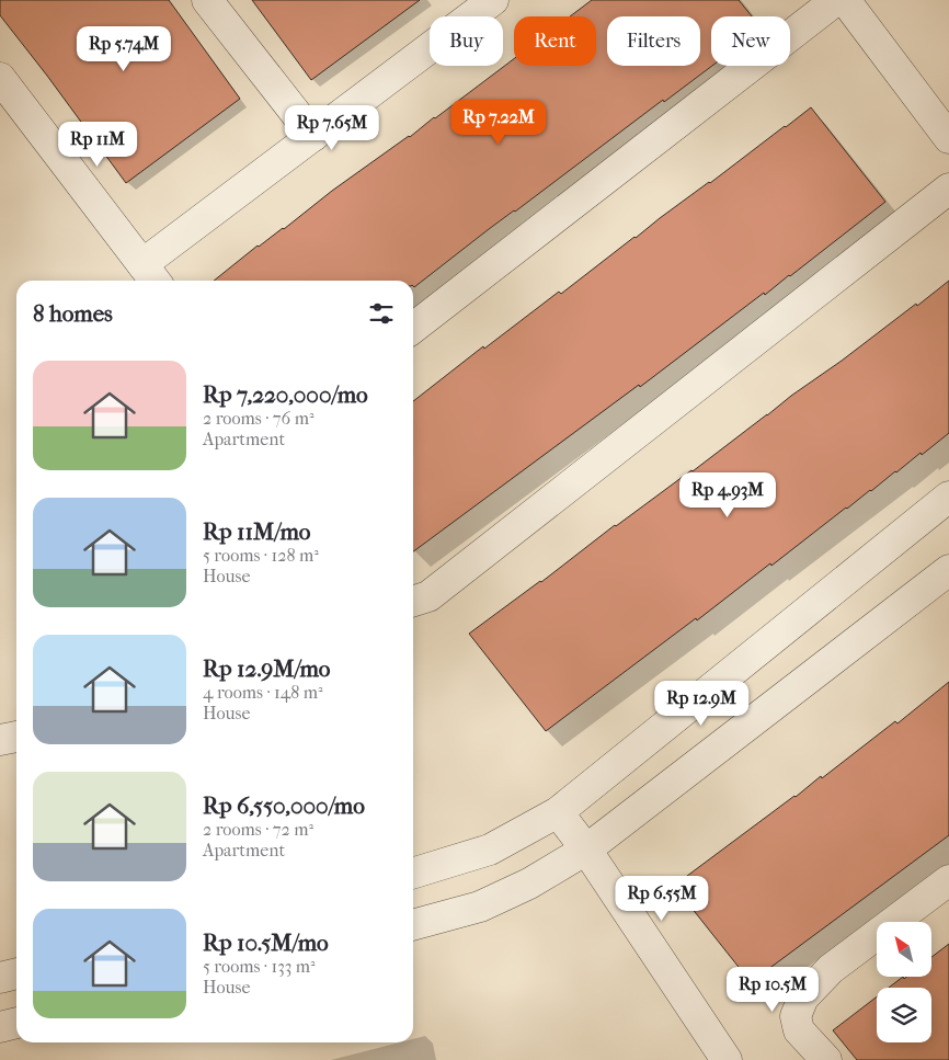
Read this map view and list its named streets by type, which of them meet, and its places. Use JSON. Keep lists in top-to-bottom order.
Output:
{
  "north": "top left",
  "page": {
    "chip": [
      "Buy",
      "Rent",
      "Filters",
      "New"
    ],
    "price": [
      "Rp 5.74M",
      "Rp 7.22M",
      "Rp 7.65M",
      "Rp 11M",
      "Rp 4.93M",
      "Rp 12.9M",
      "Rp 6.55M",
      "Rp 10.5M"
    ],
    "heading": "8 homes",
    "list": [
      {
        "name": "Rp 7,220,000/mo",
        "note": "2 rooms · 76 m² · Apartment"
      },
      {
        "name": "Rp 11M/mo",
        "note": "5 rooms · 128 m² · House"
      },
      {
        "name": "Rp 12.9M/mo",
        "note": "4 rooms · 148 m² · House"
      },
      {
        "name": "Rp 6,550,000/mo",
        "note": "2 rooms · 72 m² · Apartment"
      },
      {
        "name": "Rp 10.5M/mo",
        "note": "5 rooms · 133 m² · House"
      }
    ]
  }
}
